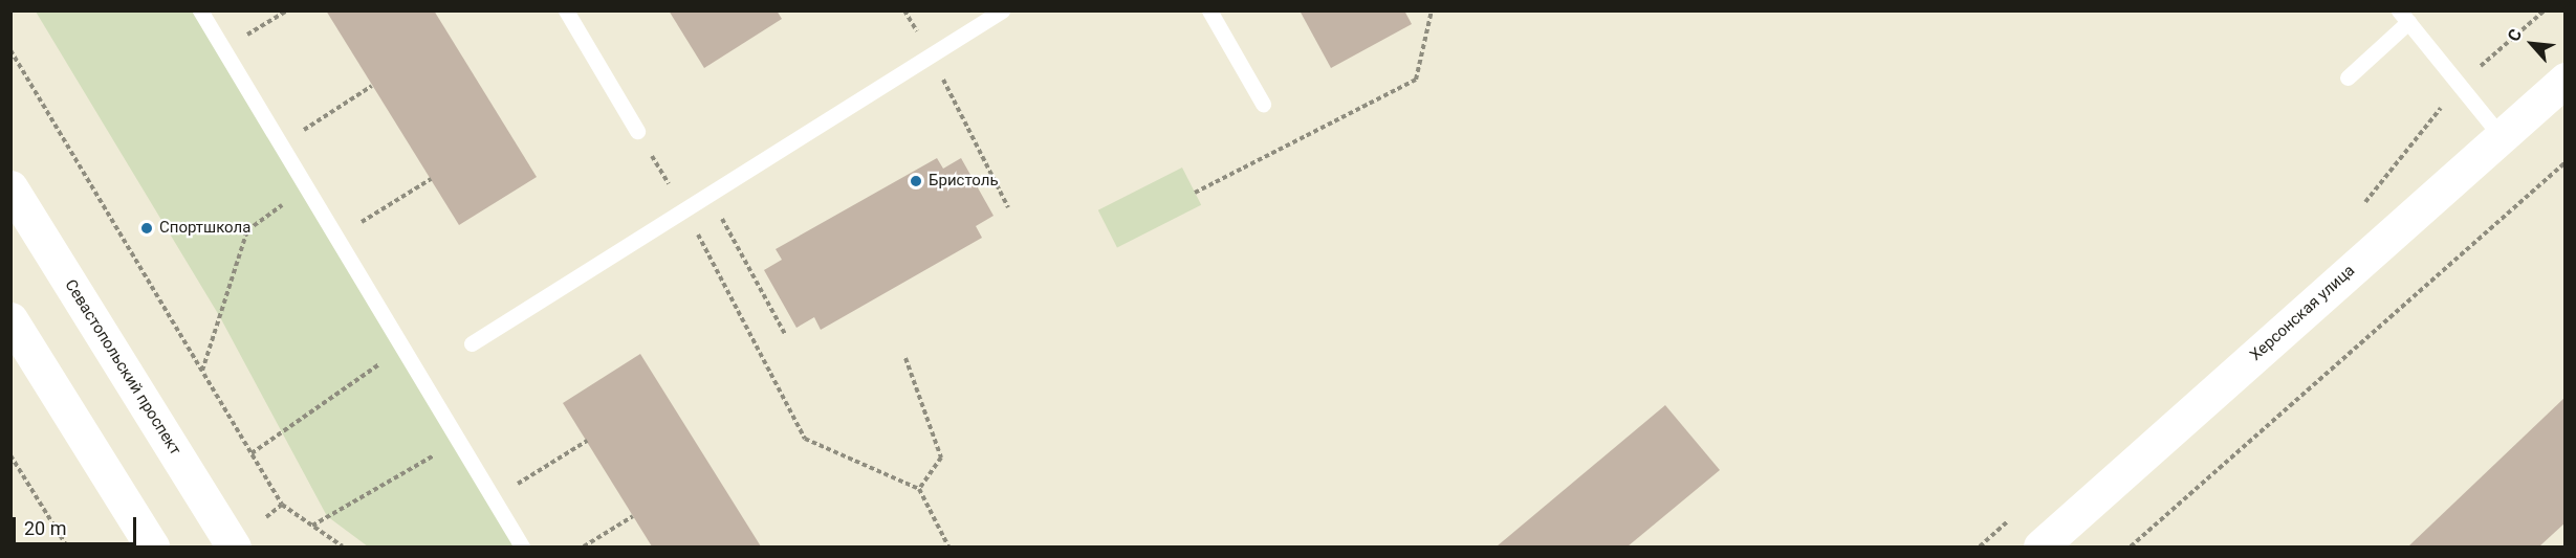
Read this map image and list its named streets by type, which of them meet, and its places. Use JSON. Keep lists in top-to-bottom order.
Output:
{
  "streets": {
    "street": ["Херсонская улица", "Севастопольский проспект"]
  },
  "places": ["Бристоль", "Спортшкола"],
  "scale_bar": "20 m",
  "north": "top left"
}
